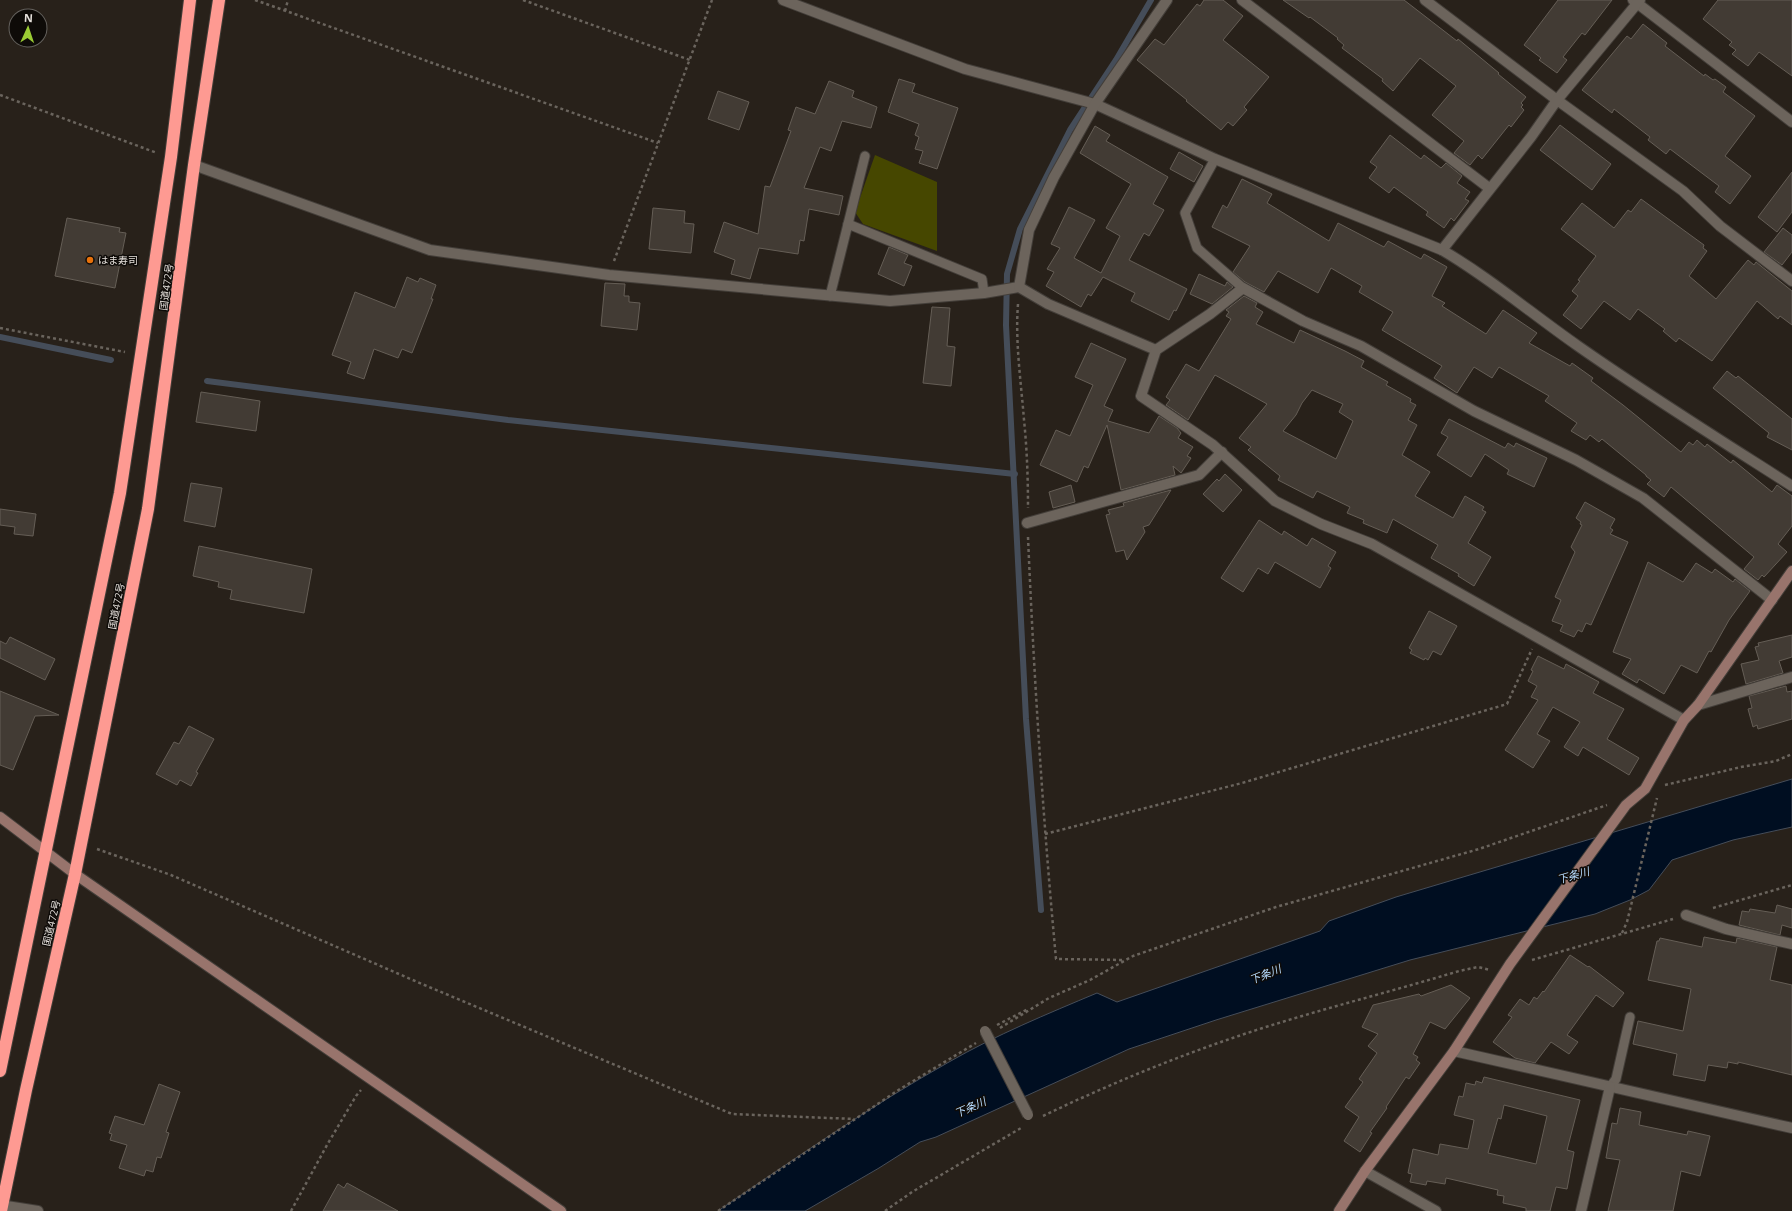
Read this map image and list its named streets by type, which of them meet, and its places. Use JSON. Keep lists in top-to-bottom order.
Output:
{
  "streets": {
    "highway": ["国道472号"]
  },
  "water": ["下条川"],
  "places": ["はま寿司"],
  "north": "top"
}
